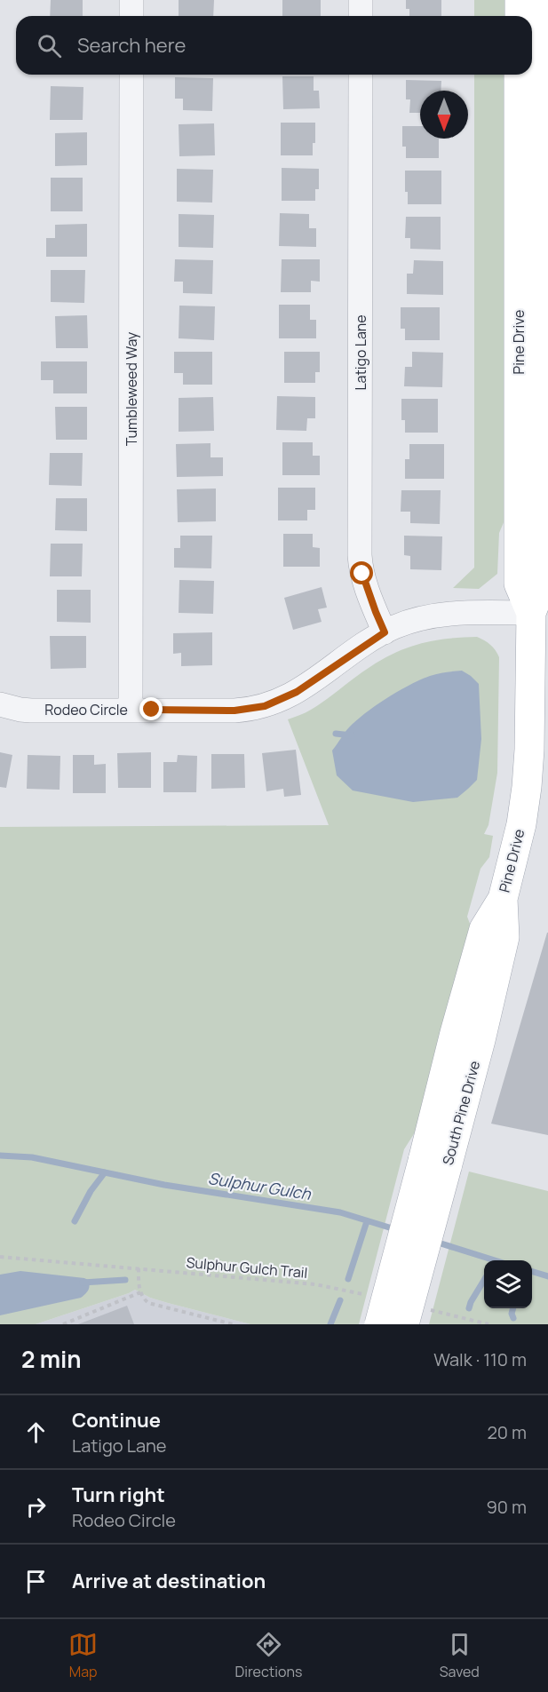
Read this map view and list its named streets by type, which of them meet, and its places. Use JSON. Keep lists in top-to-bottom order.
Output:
{
  "streets": {
    "main road": ["Pine Drive", "South Pine Drive"],
    "street": ["Latigo Lane", "Tumbleweed Way", "Rodeo Circle"],
    "path": ["Sulphur Gulch Trail"]
  },
  "crossings": [
    ["Pine Drive", "Rodeo Circle"],
    ["Pine Drive", "South Pine Drive"],
    ["Latigo Lane", "Rodeo Circle"],
    ["Tumbleweed Way", "Rodeo Circle"]
  ],
  "water": ["Sulphur Gulch"],
  "north": "bottom",
  "page": {
    "search": "Search here",
    "heading": ["2 min", "Walk · 110 m"],
    "list": [
      ["Continue", "Latigo Lane", "20 m"],
      ["Turn right", "Rodeo Circle", "90 m"],
      "Arrive at destination"
    ],
    "nav": ["Map", "Directions", "Saved"]
  }
}
